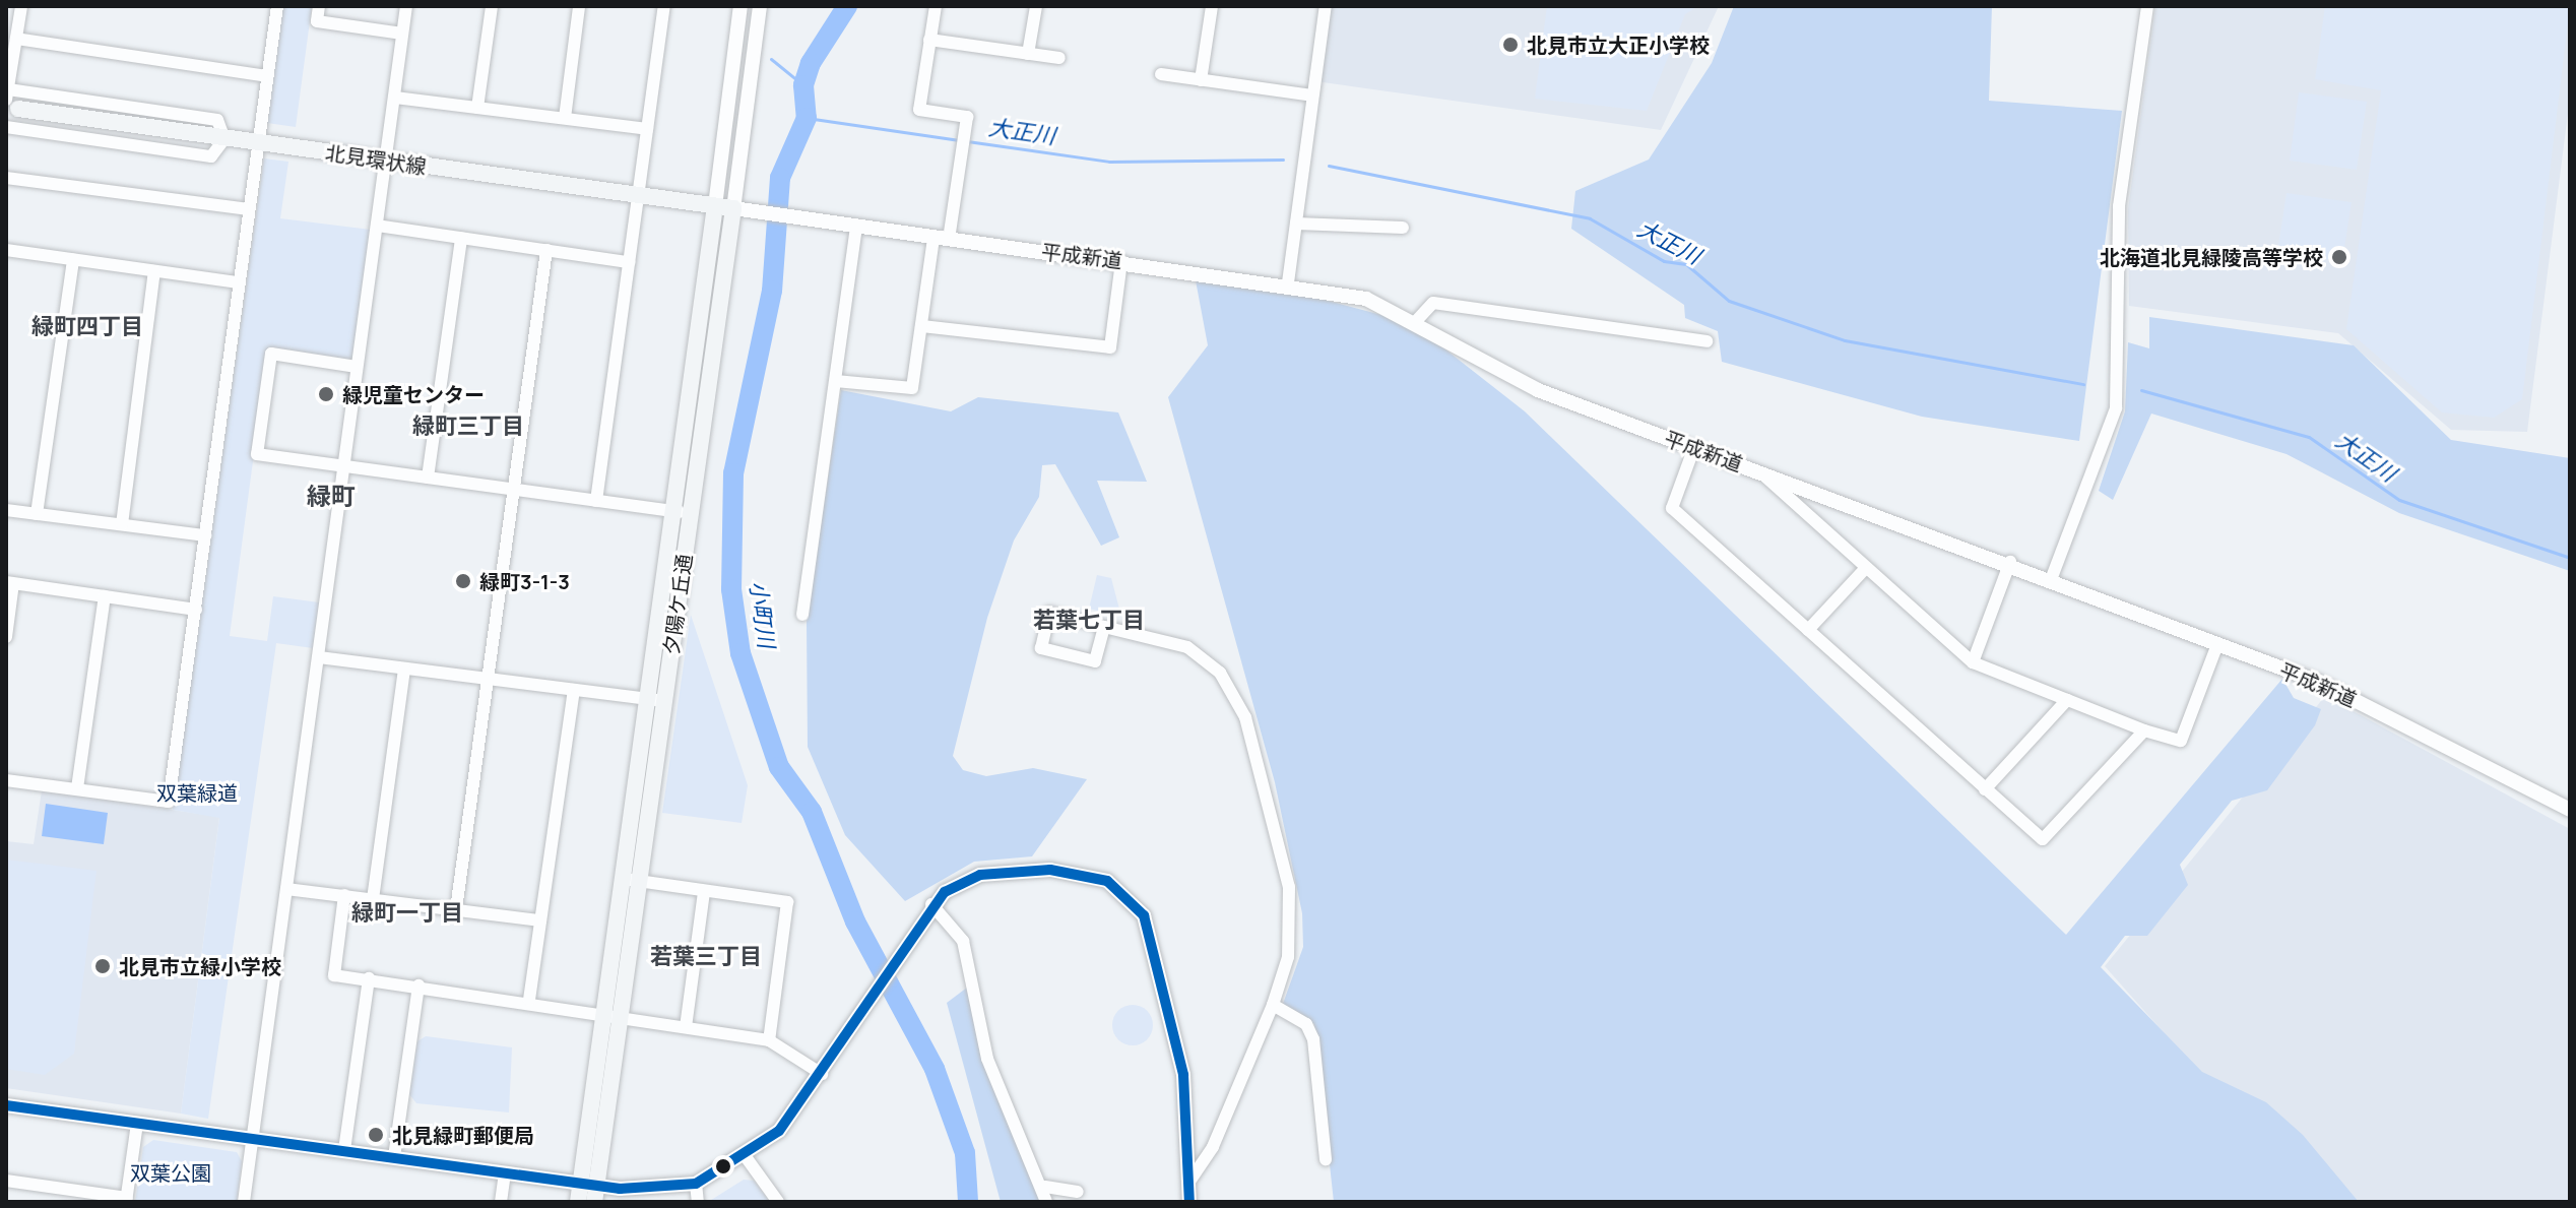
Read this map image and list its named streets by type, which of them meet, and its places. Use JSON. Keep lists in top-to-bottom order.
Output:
{
  "streets": {
    "main road": ["北見環状線", "夕陽ケ丘通"],
    "street": ["平成新道"]
  },
  "crossings": [
    ["北見環状線", "平成新道"],
    ["北見環状線", "夕陽ケ丘通"],
    ["平成新道", "夕陽ケ丘通"]
  ],
  "districts": [
    "緑町四丁目",
    "緑町三丁目",
    "緑町",
    "若葉七丁目",
    "緑町一丁目",
    "若葉三丁目"
  ],
  "water": ["大正川", "小町川"],
  "parks": ["双葉緑道", "双葉公園"],
  "places": [
    "北見市立大正小学校",
    "北海道北見緑陵高等学校",
    "緑児童センター",
    "緑町3-1-3",
    "北見市立緑小学校",
    "北見緑町郵便局"
  ]
}
